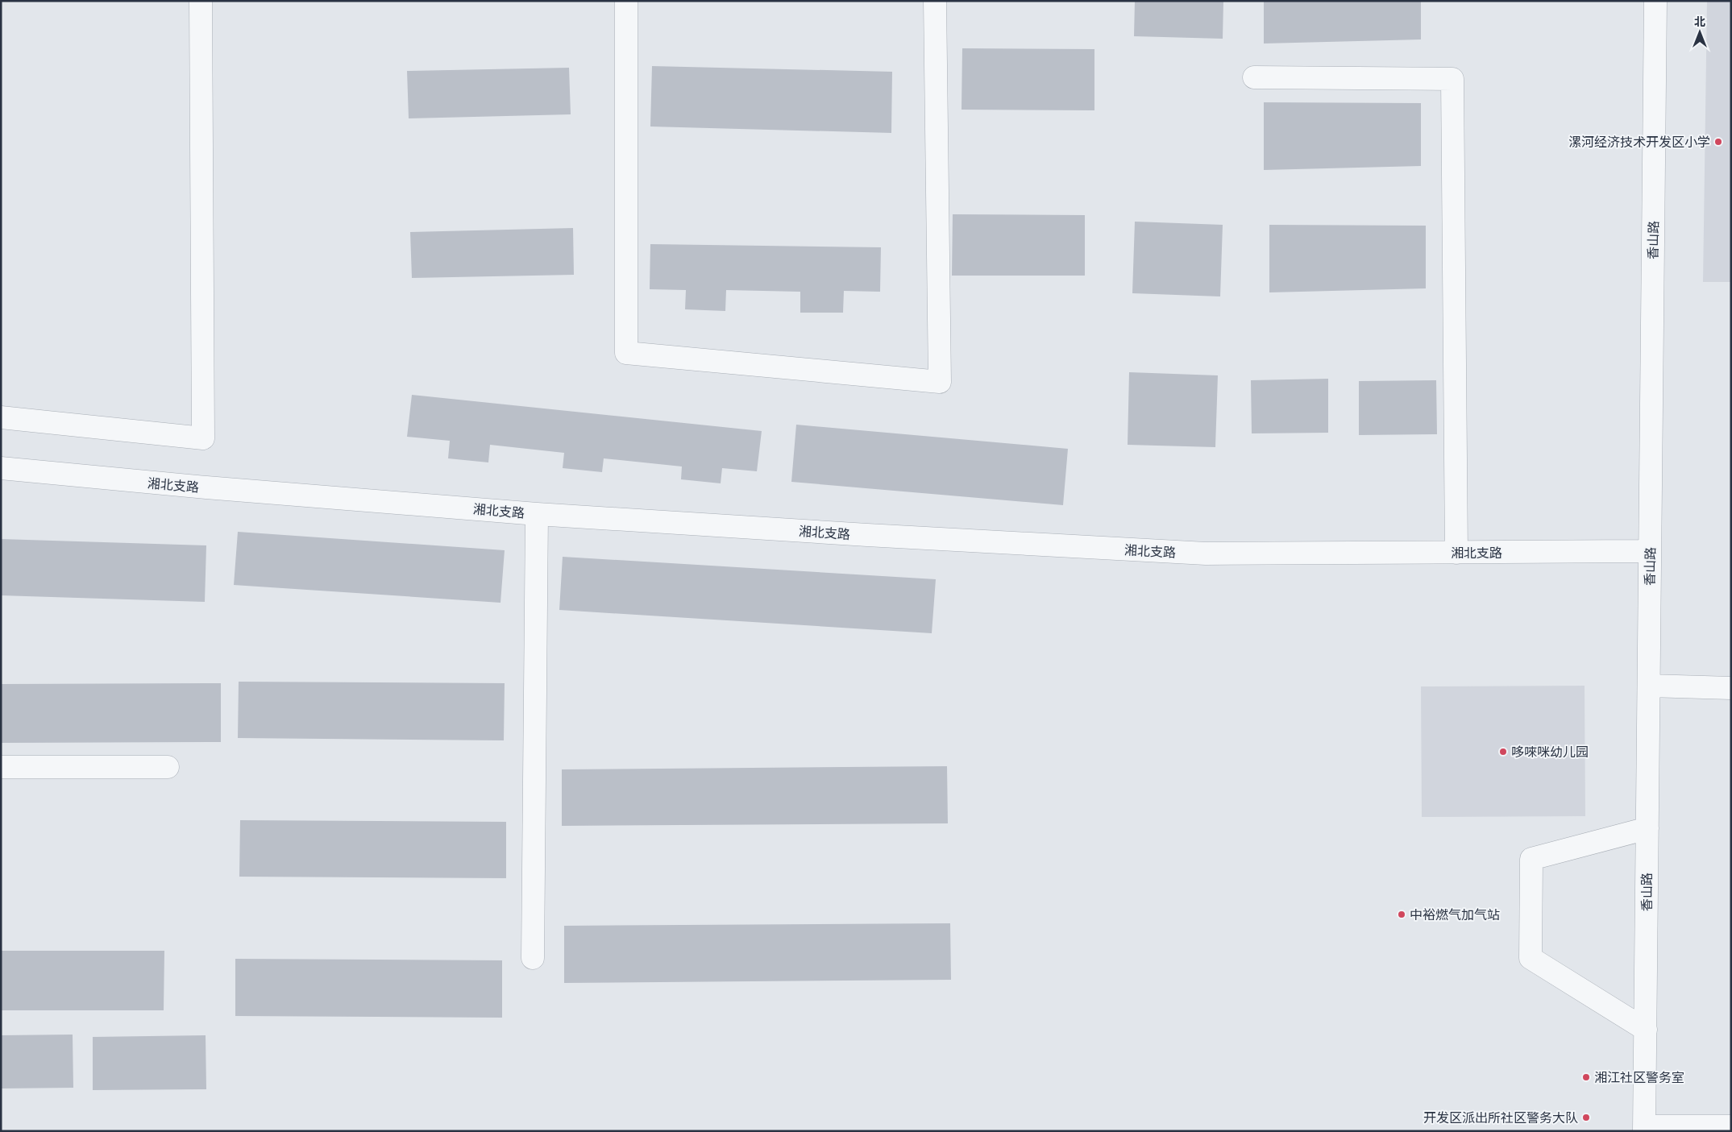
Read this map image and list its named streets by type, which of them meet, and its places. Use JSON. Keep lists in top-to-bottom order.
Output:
{
  "streets": {
    "street": ["香山路", "湘北支路"]
  },
  "crossings": [
    ["香山路", "湘北支路"]
  ],
  "places": [
    "漯河经济技术开发区小学",
    "哆唻咪幼儿园",
    "中裕燃气加气站",
    "湘江社区警务室",
    "开发区派出所社区警务大队"
  ],
  "north": "top"
}
